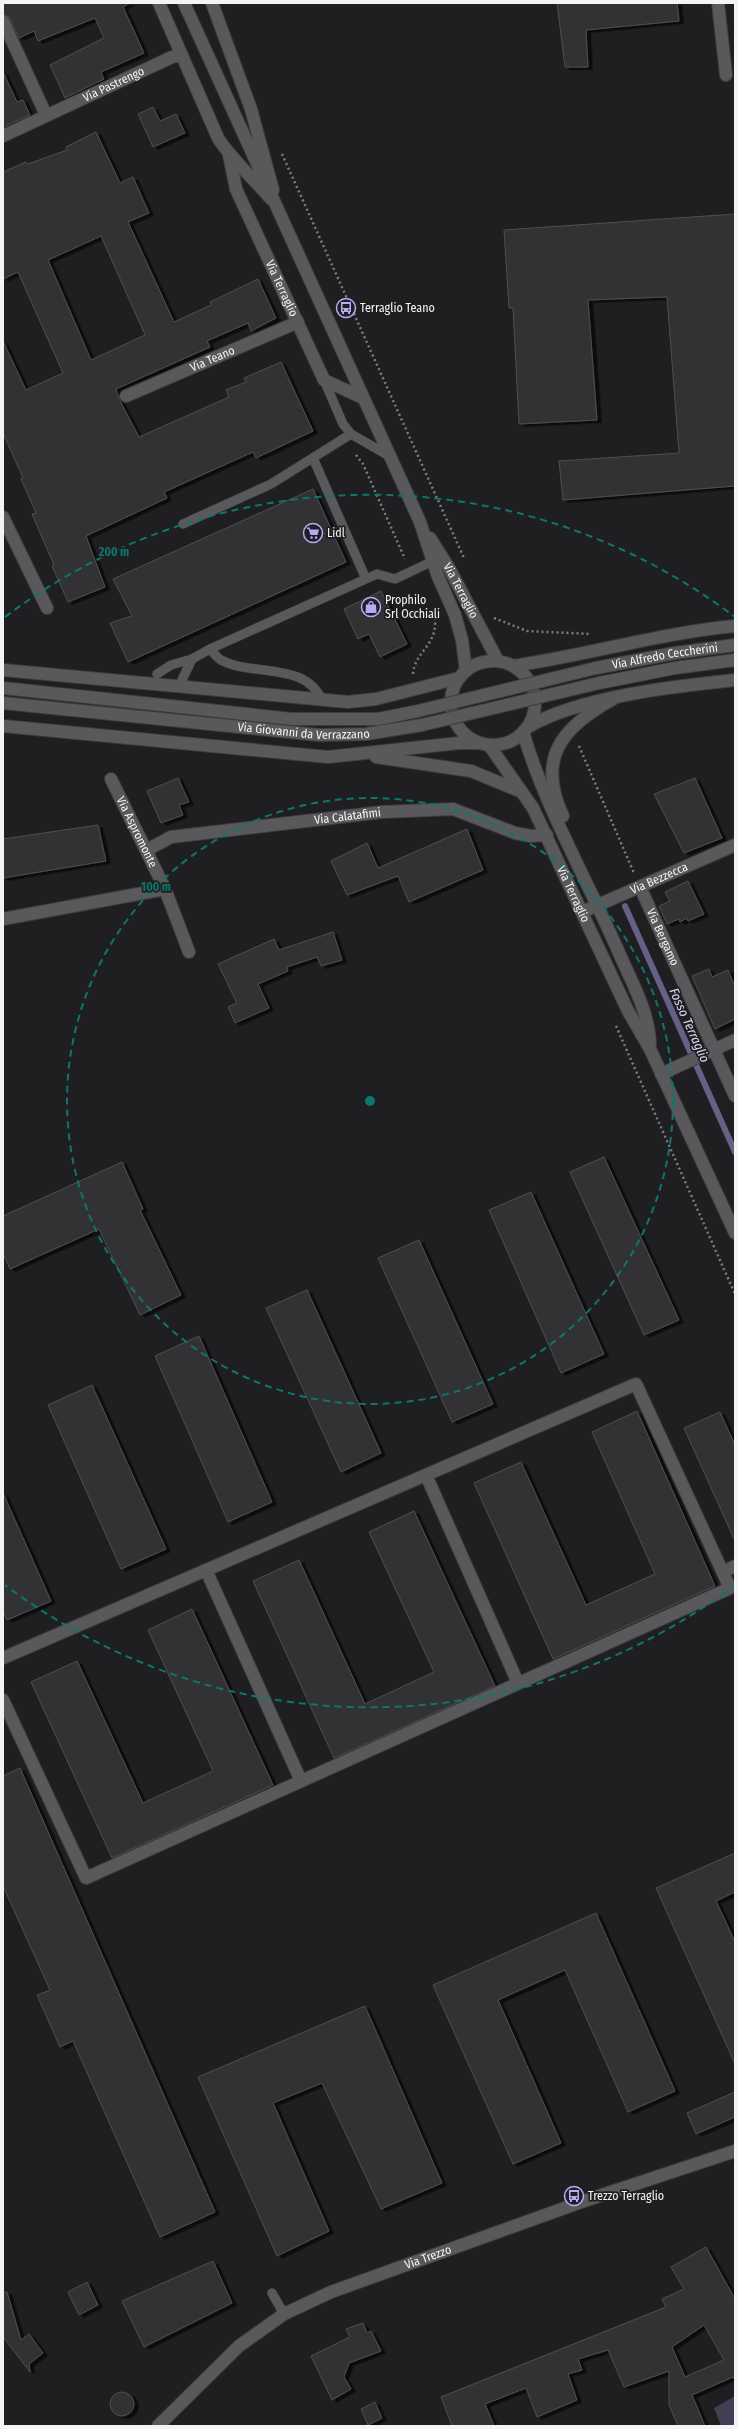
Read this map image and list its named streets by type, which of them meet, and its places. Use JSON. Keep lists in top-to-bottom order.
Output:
{
  "streets": {
    "street": [
      "Via Pastrengo",
      "Via Terraglio",
      "Via Teano",
      "Via Alfredo Ceccherini",
      "Via Giovanni da Verrazzano",
      "Via Calatafimi",
      "Via Aspromonte",
      "Via Bezzecca",
      "Via Bergamo",
      "Via Trezzo"
    ]
  },
  "crossings": [
    ["Via Pastrengo", "Via Terraglio"],
    ["Via Terraglio", "Via Teano"],
    ["Via Terraglio", "Via Calatafimi"],
    ["Via Terraglio", "Via Bezzecca"],
    ["Via Alfredo Ceccherini", "Via Giovanni da Verrazzano"],
    ["Via Calatafimi", "Via Aspromonte"],
    ["Via Bezzecca", "Via Bergamo"]
  ],
  "water": ["Fosso Terraglio"],
  "places": {
    "bus stop": ["Terraglio Teano", "Trezzo Terraglio"],
    "supermarket": ["Lidl"],
    "shop": ["Prophilo Srl Occhiali"]
  },
  "rings": ["200 m", "100 m"]
}
